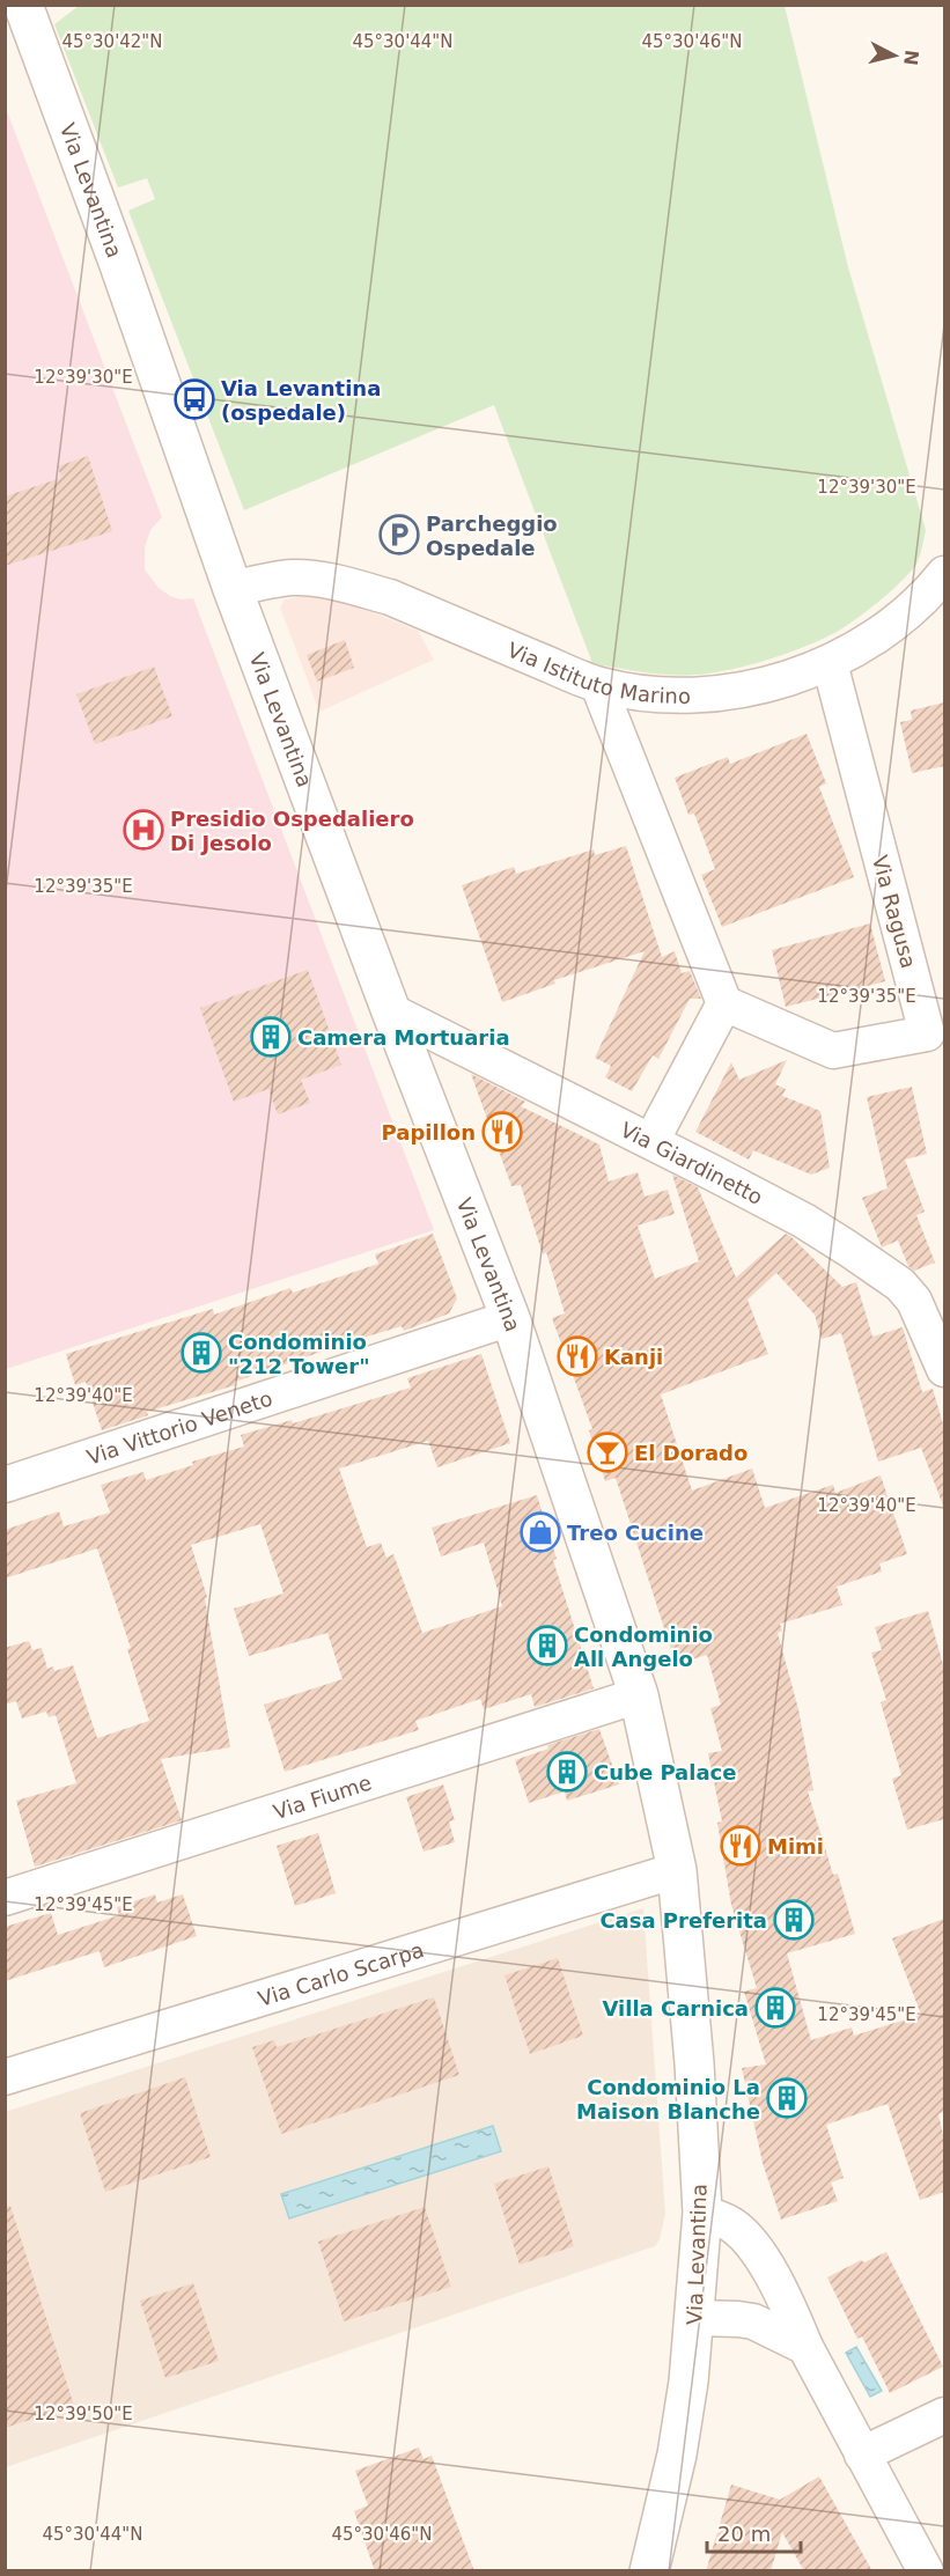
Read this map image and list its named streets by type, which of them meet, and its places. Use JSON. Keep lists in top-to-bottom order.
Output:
{
  "streets": {
    "street": [
      "Via Levantina",
      "Via Istituto Marino",
      "Via Ragusa",
      "Via Giardinetto",
      "Via Vittorio Veneto",
      "Via Fiume",
      "Via Carlo Scarpa"
    ]
  },
  "crossings": [
    ["Via Levantina", "Via Istituto Marino"],
    ["Via Levantina", "Via Giardinetto"],
    ["Via Levantina", "Via Vittorio Veneto"],
    ["Via Levantina", "Via Fiume"],
    ["Via Levantina", "Via Carlo Scarpa"],
    ["Via Istituto Marino", "Via Ragusa"]
  ],
  "places": {
    "bus stop": ["Via Levantina (ospedale)"],
    "parking": ["Parcheggio Ospedale"],
    "hospital": ["Presidio Ospedaliero Di Jesolo"],
    "building": [
      "Camera Mortuaria",
      "Condominio \"212 Tower\"",
      "Condominio All Angelo",
      "Cube Palace",
      "Casa Preferita",
      "Villa Carnica",
      "Condominio La Maison Blanche"
    ],
    "restaurant": ["Papillon", "Kanji", "Mimi"],
    "bar": ["El Dorado"],
    "shop": ["Treo Cucine"]
  },
  "scale_bar": "20 m",
  "north": "right",
  "coordinates": [
    "45°30'42\"N",
    "45°30'44\"N",
    "45°30'46\"N",
    "12°39'30\"E",
    "12°39'35\"E",
    "12°39'40\"E",
    "12°39'45\"E",
    "12°39'50\"E"
  ]
}
